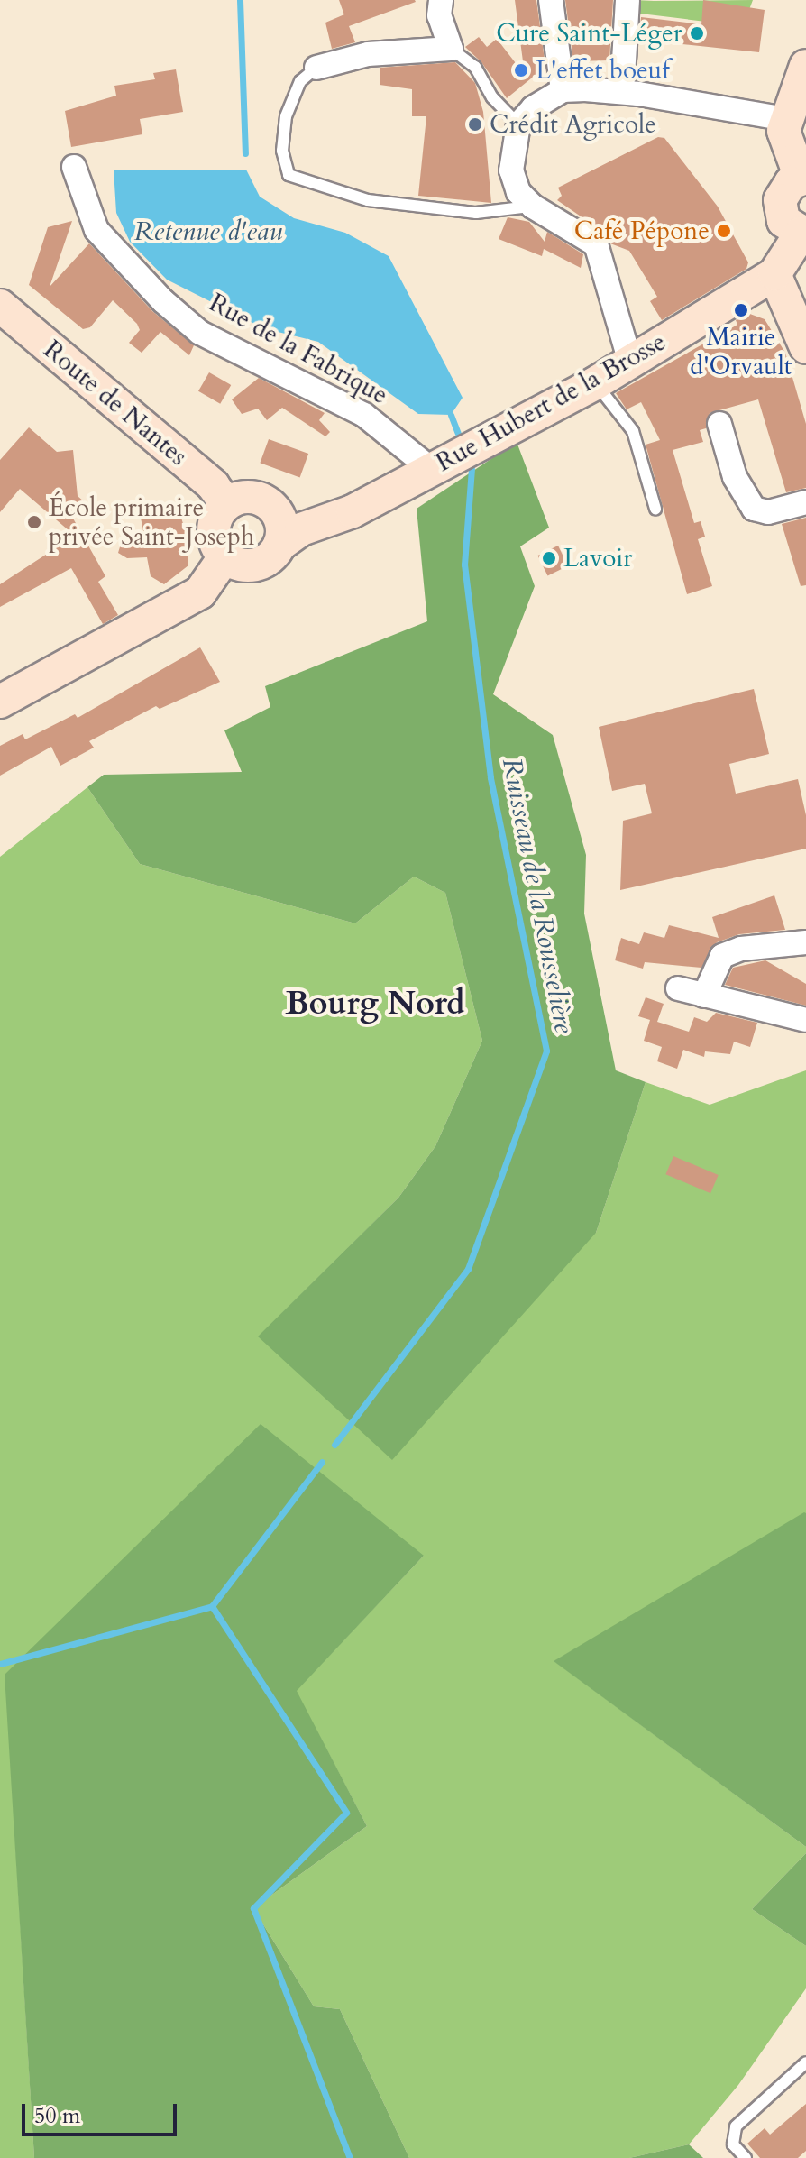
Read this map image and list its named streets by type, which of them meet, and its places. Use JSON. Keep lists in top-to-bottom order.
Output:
{
  "streets": {
    "main road": ["Rue Hubert de la Brosse", "Route de Nantes"],
    "street": ["Rue de la Fabrique"]
  },
  "crossings": [
    ["Rue de la Fabrique", "Rue Hubert de la Brosse"],
    ["Rue Hubert de la Brosse", "Route de Nantes"]
  ],
  "districts": ["Bourg Nord"],
  "water": ["Retenue d'eau", "Ruisseau de la Rousselière"],
  "places": [
    "Cure Saint-Léger",
    "L'effet boeuf",
    "Crédit Agricole",
    "Café Pépone",
    "Mairie d'Orvault",
    "École primaire privée Saint-Joseph",
    "Lavoir"
  ],
  "scale_bar": "50 m"
}
